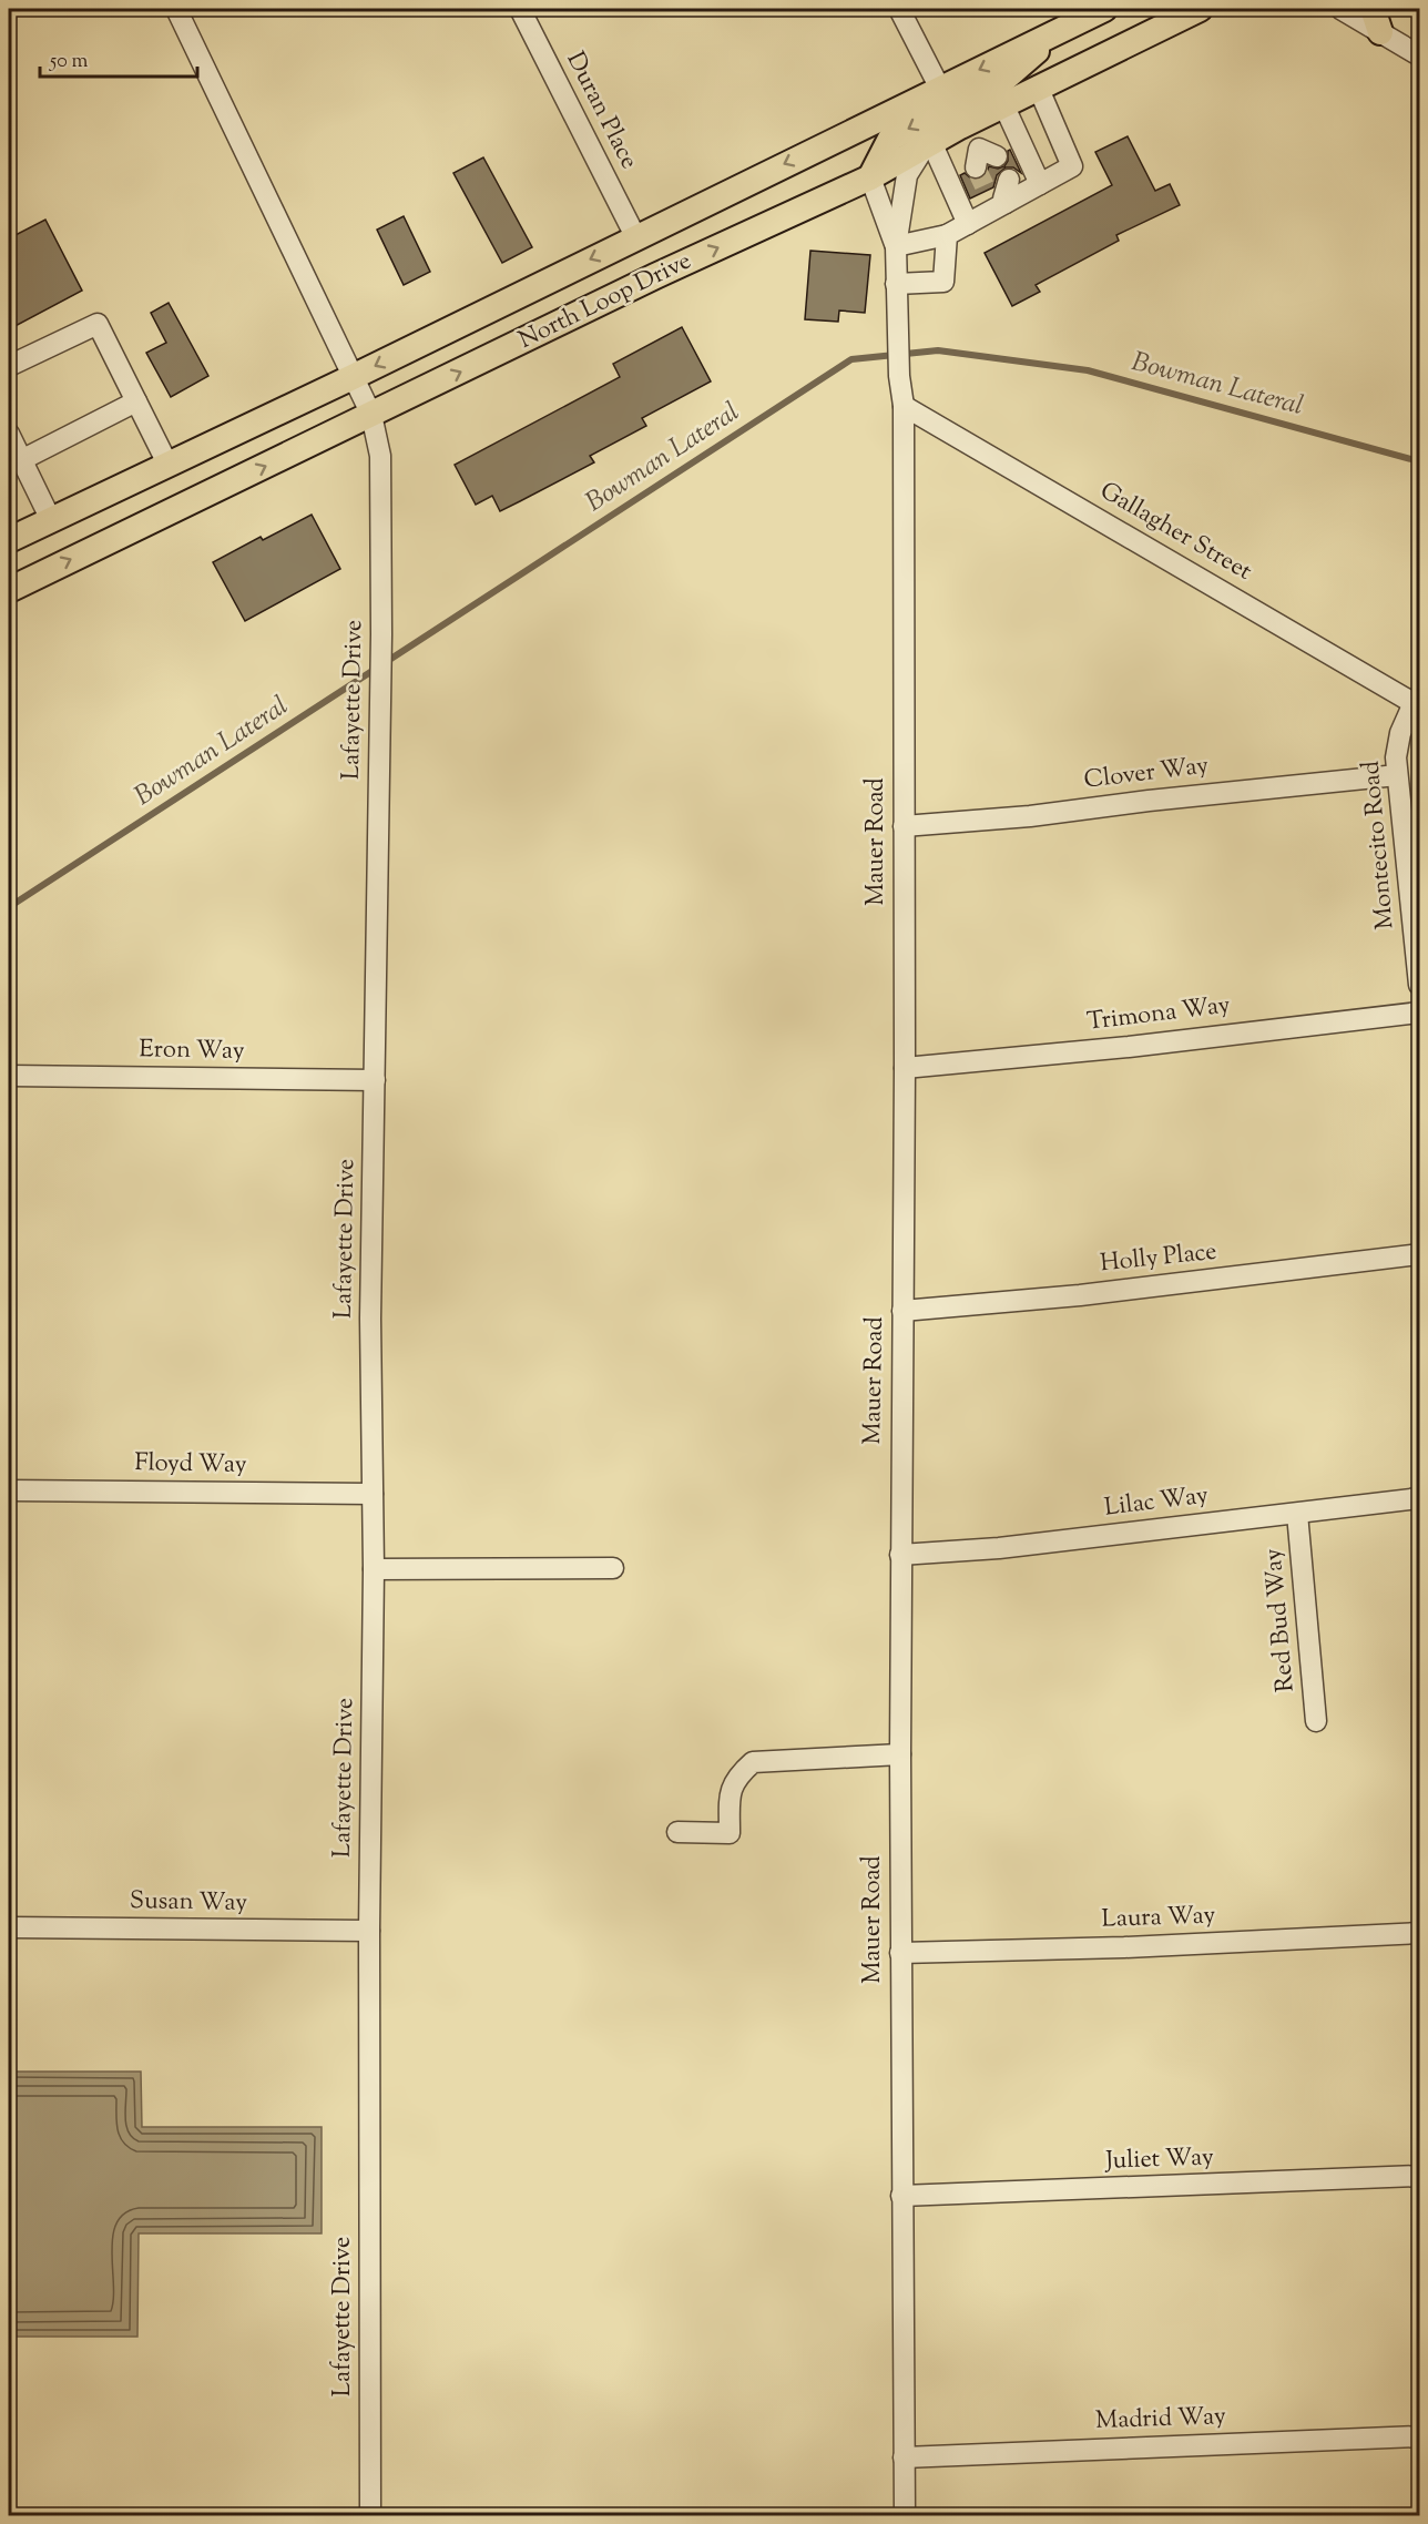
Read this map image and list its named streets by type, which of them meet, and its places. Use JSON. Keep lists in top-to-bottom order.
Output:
{
  "streets": {
    "main road": ["North Loop Drive"],
    "street": [
      "Duran Place",
      "Gallagher Street",
      "Lafayette Drive",
      "Clover Way",
      "Mauer Road",
      "Montecito Road",
      "Trimona Way",
      "Eron Way",
      "Holly Place",
      "Floyd Way",
      "Lilac Way",
      "Red Bud Way",
      "Susan Way",
      "Laura Way",
      "Juliet Way",
      "Madrid Way"
    ]
  },
  "crossings": [
    ["Duran Place", "North Loop Drive"],
    ["North Loop Drive", "Lafayette Drive"],
    ["North Loop Drive", "Mauer Road"],
    ["Gallagher Street", "Mauer Road"],
    ["Gallagher Street", "Montecito Road"],
    ["Lafayette Drive", "Eron Way"],
    ["Lafayette Drive", "Floyd Way"],
    ["Lafayette Drive", "Susan Way"],
    ["Clover Way", "Mauer Road"],
    ["Clover Way", "Montecito Road"],
    ["Mauer Road", "Trimona Way"],
    ["Mauer Road", "Holly Place"],
    ["Mauer Road", "Lilac Way"],
    ["Mauer Road", "Laura Way"],
    ["Mauer Road", "Juliet Way"],
    ["Mauer Road", "Madrid Way"],
    ["Lilac Way", "Red Bud Way"]
  ],
  "water": ["Bowman Lateral"],
  "scale_bar": "50 m"
}
